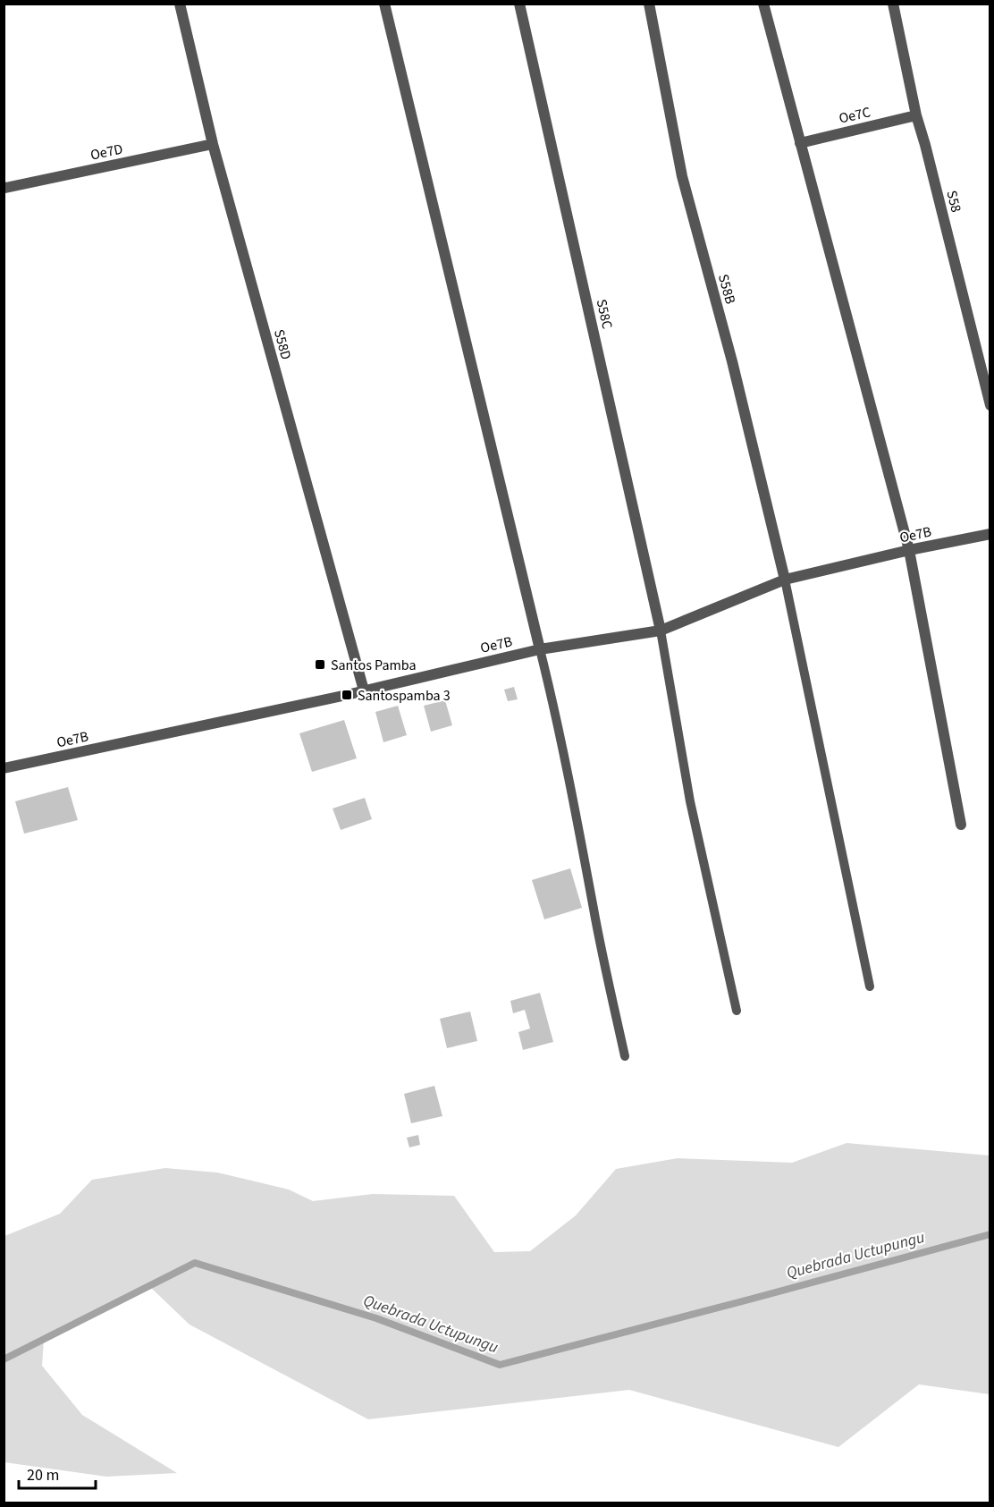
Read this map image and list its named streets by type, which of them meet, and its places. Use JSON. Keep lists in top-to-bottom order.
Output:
{
  "streets": {
    "street": [
      "Oe7C",
      "Oe7D",
      "S58",
      "S58B",
      "S58C",
      "S58D",
      "Oe7B"
    ]
  },
  "crossings": [
    ["Oe7C", "S58"],
    ["Oe7D", "S58D"],
    ["S58B", "Oe7B"],
    ["S58C", "Oe7B"],
    ["S58D", "Oe7B"]
  ],
  "water": ["Quebrada Uctupungu"],
  "places": {
    "transit": ["Santos Pamba", "Santospamba 3"]
  },
  "scale_bar": "20 m"
}
